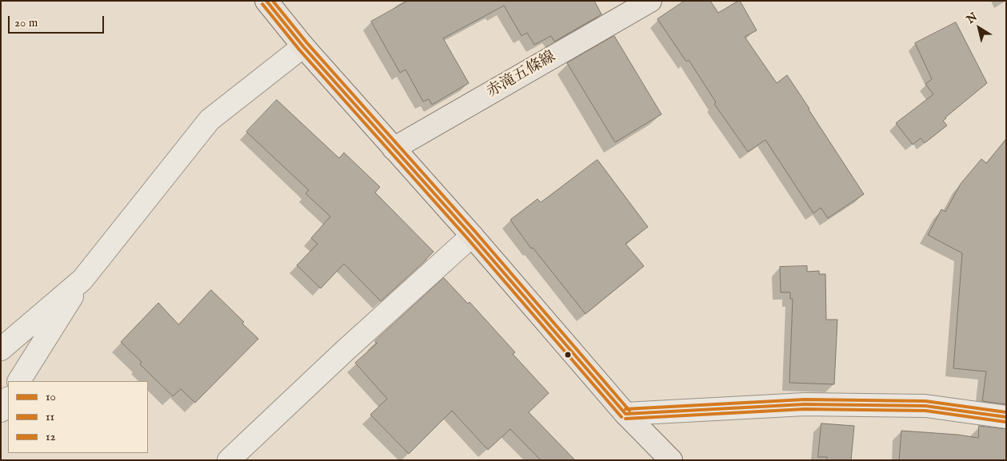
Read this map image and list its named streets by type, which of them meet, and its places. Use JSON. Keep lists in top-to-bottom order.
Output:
{
  "streets": {
    "main road": ["赤滝五條線"]
  },
  "lines": ["transit line 10", "transit line 12", "transit line 11"],
  "legend": ["10", "11", "12"],
  "scale_bar": "20 m",
  "north": "top left"
}
